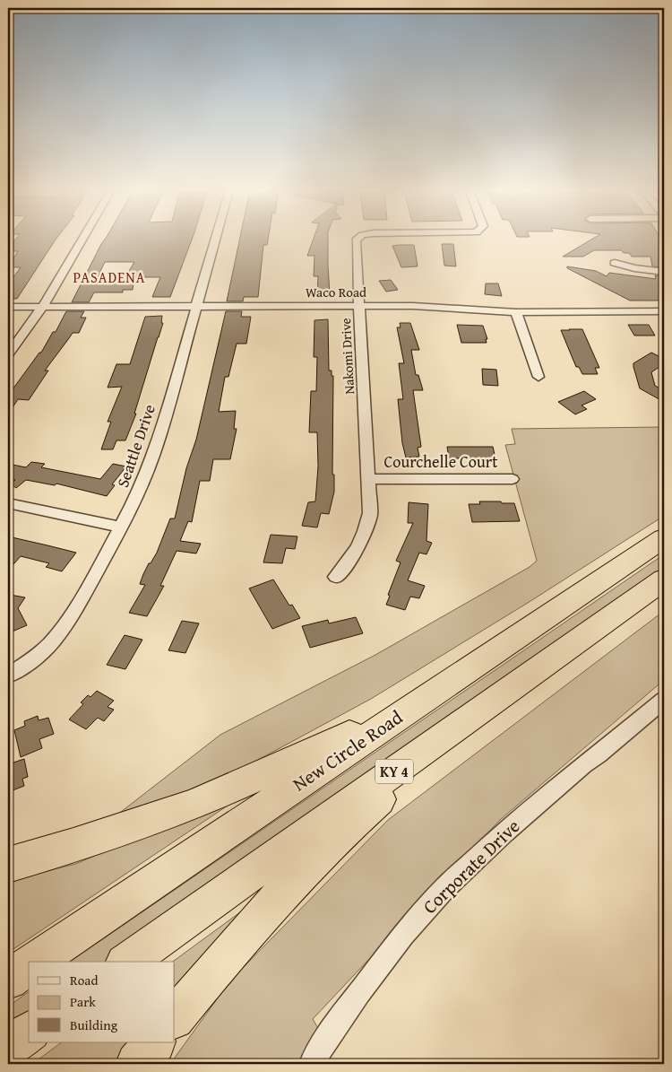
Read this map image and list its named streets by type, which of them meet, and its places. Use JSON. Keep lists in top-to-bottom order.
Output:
{
  "streets": {
    "highway": ["New Circle Road", "KY 4"],
    "street": [
      "Waco Road",
      "Nakomi Drive",
      "Seattle Drive",
      "Courchelle Court",
      "Corporate Drive"
    ]
  },
  "crossings": [
    ["Waco Road", "Nakomi Drive"],
    ["Waco Road", "Seattle Drive"],
    ["Nakomi Drive", "Courchelle Court"]
  ],
  "districts": ["PASADENA"],
  "legend": ["Road", "Park", "Building"]
}
